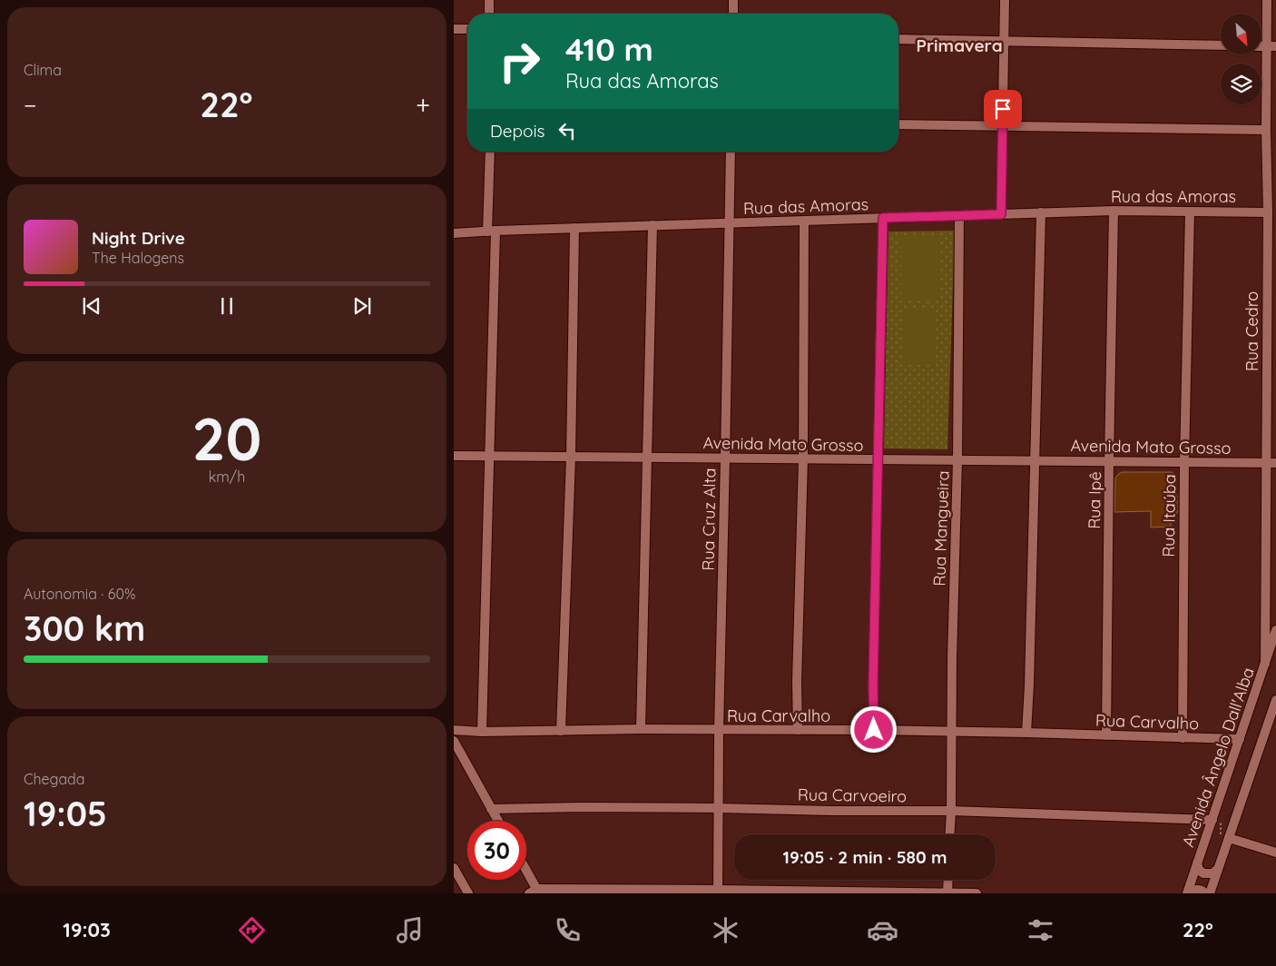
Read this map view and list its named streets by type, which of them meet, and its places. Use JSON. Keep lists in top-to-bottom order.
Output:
{
  "streets": {
    "street": [
      "Rua das Amoras",
      "Rua Cedro",
      "Avenida Mato Grosso",
      "Rua Ipê",
      "Rua Itaúba",
      "Rua Cruz Alta",
      "Rua Mangueira",
      "Rua Carvalho",
      "Avenida Ângelo Dall'Alba",
      "Rua Carvoeiro"
    ]
  },
  "crossings": [
    ["Rua das Amoras", "Rua Cedro"],
    ["Rua das Amoras", "Rua Ipê"],
    ["Rua das Amoras", "Rua Itaúba"],
    ["Rua das Amoras", "Rua Cruz Alta"],
    ["Rua das Amoras", "Rua Mangueira"],
    ["Rua Cedro", "Avenida Mato Grosso"],
    ["Rua Cedro", "Avenida Ângelo Dall'Alba"],
    ["Avenida Mato Grosso", "Rua Ipê"],
    ["Avenida Mato Grosso", "Rua Itaúba"],
    ["Avenida Mato Grosso", "Rua Cruz Alta"],
    ["Avenida Mato Grosso", "Rua Mangueira"],
    ["Rua Ipê", "Rua Carvalho"],
    ["Rua Itaúba", "Rua Carvalho"],
    ["Rua Cruz Alta", "Rua Carvalho"],
    ["Rua Cruz Alta", "Rua Carvoeiro"],
    ["Rua Mangueira", "Rua Carvalho"],
    ["Rua Mangueira", "Rua Carvoeiro"],
    ["Rua Carvalho", "Avenida Ângelo Dall'Alba"],
    ["Avenida Ângelo Dall'Alba", "Rua Carvoeiro"]
  ],
  "districts": ["Primavera"],
  "north": "bottom right",
  "page": {
    "tile": [
      "Clima",
      ["20", "km/h"],
      ["Autonomia · 60%", "300 km"],
      ["Chegada", "19:05"]
    ],
    "turn": ["410 m", "Rua das Amoras"],
    "heat": ["−", "22°", "+"],
    "then": "Depois",
    "song": ["Night Drive", "The Halogens"],
    "limit": "30",
    "trip": "19:05 · 2 min · 580 m",
    "tabs": ["19:03", "22°"]
  }
}
